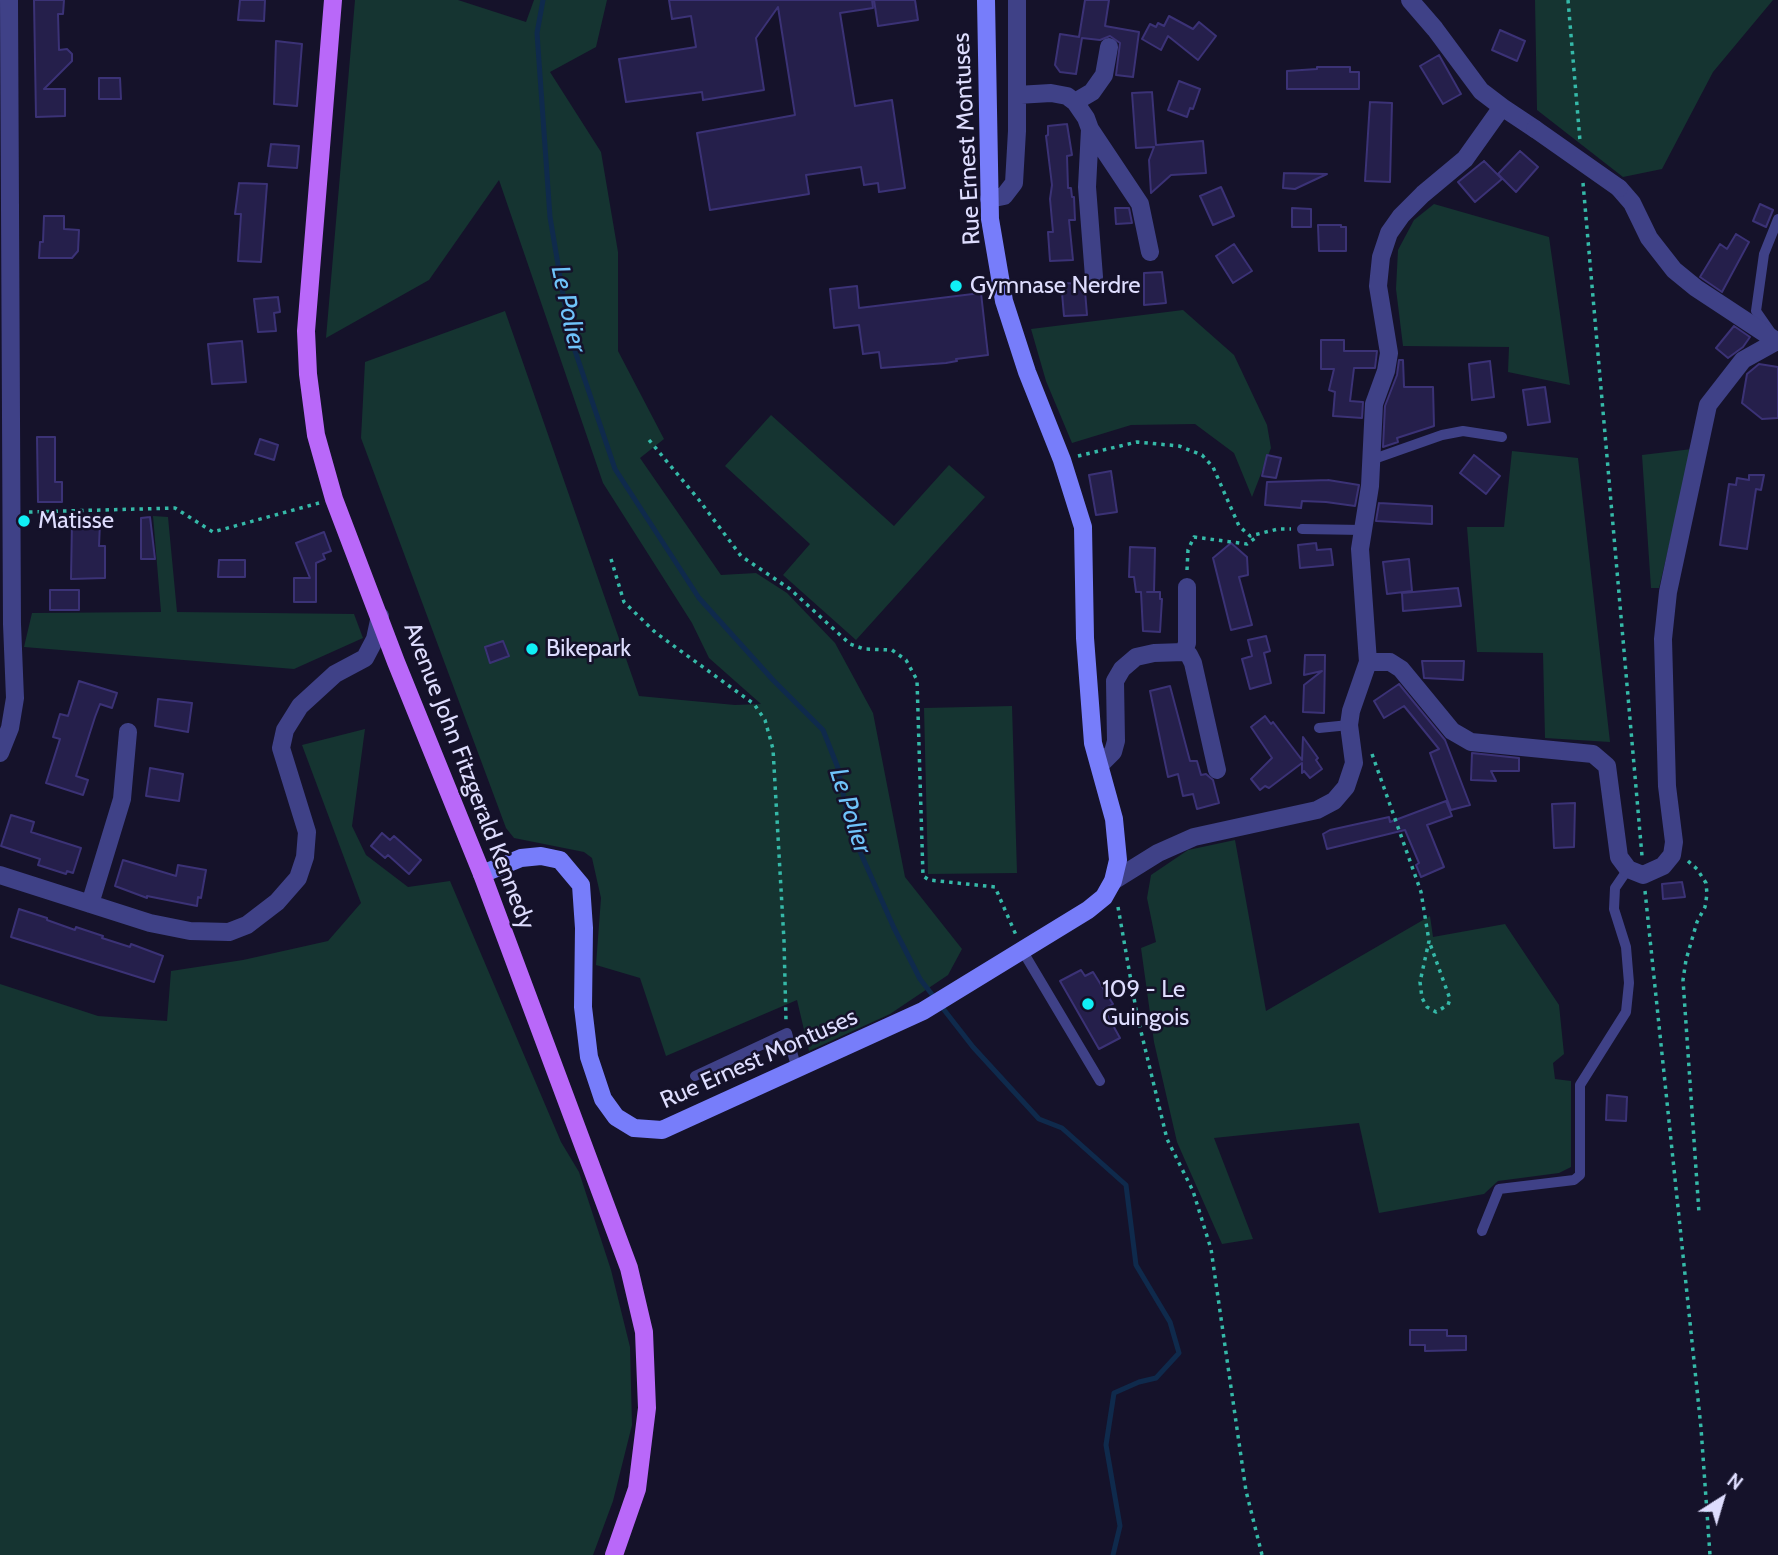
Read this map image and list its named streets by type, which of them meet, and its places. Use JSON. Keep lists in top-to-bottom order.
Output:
{
  "streets": {
    "main road": ["Avenue John Fitzgerald Kennedy"],
    "street": ["Rue Ernest Montuses"]
  },
  "crossings": [
    ["Rue Ernest Montuses", "Avenue John Fitzgerald Kennedy"]
  ],
  "water": ["Le Polier"],
  "places": [
    "Gymnase Nerdre",
    "Matisse",
    "Bikepark",
    "109 - Le Guingois"
  ],
  "north": "top right"
}
